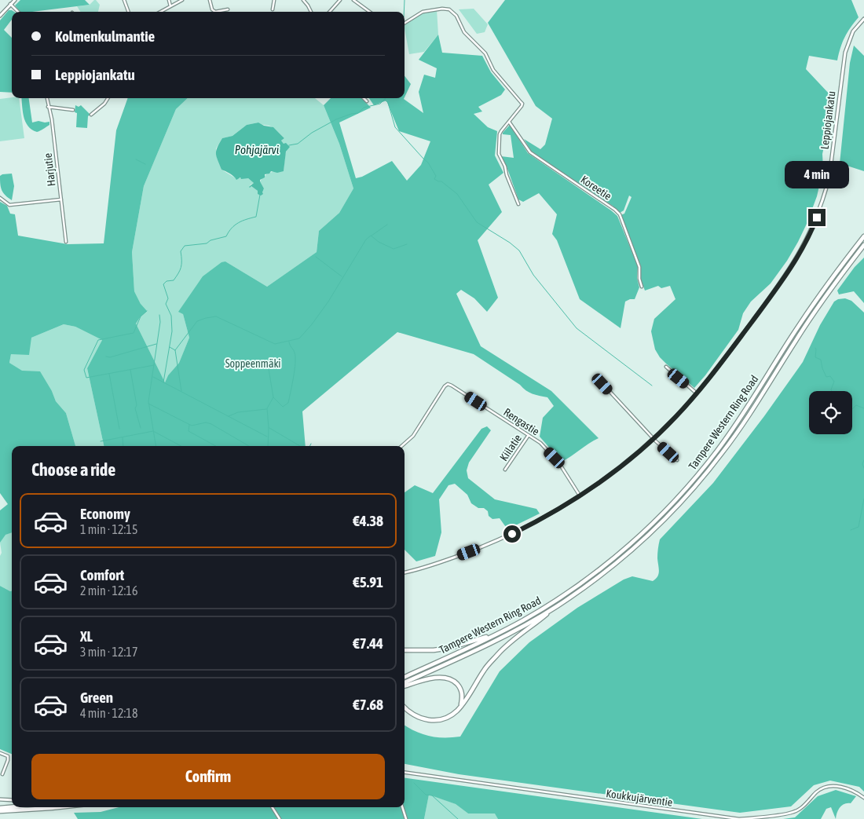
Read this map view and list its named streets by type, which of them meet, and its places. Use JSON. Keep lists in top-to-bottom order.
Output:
{
  "streets": {
    "highway": ["Tampere Western Ring Road"],
    "street": [
      "Leppiojankatu",
      "Harjutie",
      "Koreetie",
      "Rengastie",
      "Kiilatie",
      "Koukkujärventie"
    ]
  },
  "crossings": [
    ["Leppiojankatu", "Rengastie"],
    ["Rengastie", "Kiilatie"]
  ],
  "water": ["Pohjajärvi"],
  "parks": ["Soppeenmäki"],
  "page": {
    "banner": ["Kolmenkulmantie", "Leppiojankatu"],
    "bubble": "4 min",
    "heading": "Choose a ride",
    "list": [
      {
        "name": "Economy",
        "note": "1 min · 12:15",
        "value": "€4.38"
      },
      {
        "name": "Comfort",
        "note": "2 min · 12:16",
        "value": "€5.91"
      },
      {
        "name": "XL",
        "note": "3 min · 12:17",
        "value": "€7.44"
      },
      {
        "name": "Green",
        "note": "4 min · 12:18",
        "value": "€7.68"
      }
    ],
    "buttons": "Confirm"
  }
}
